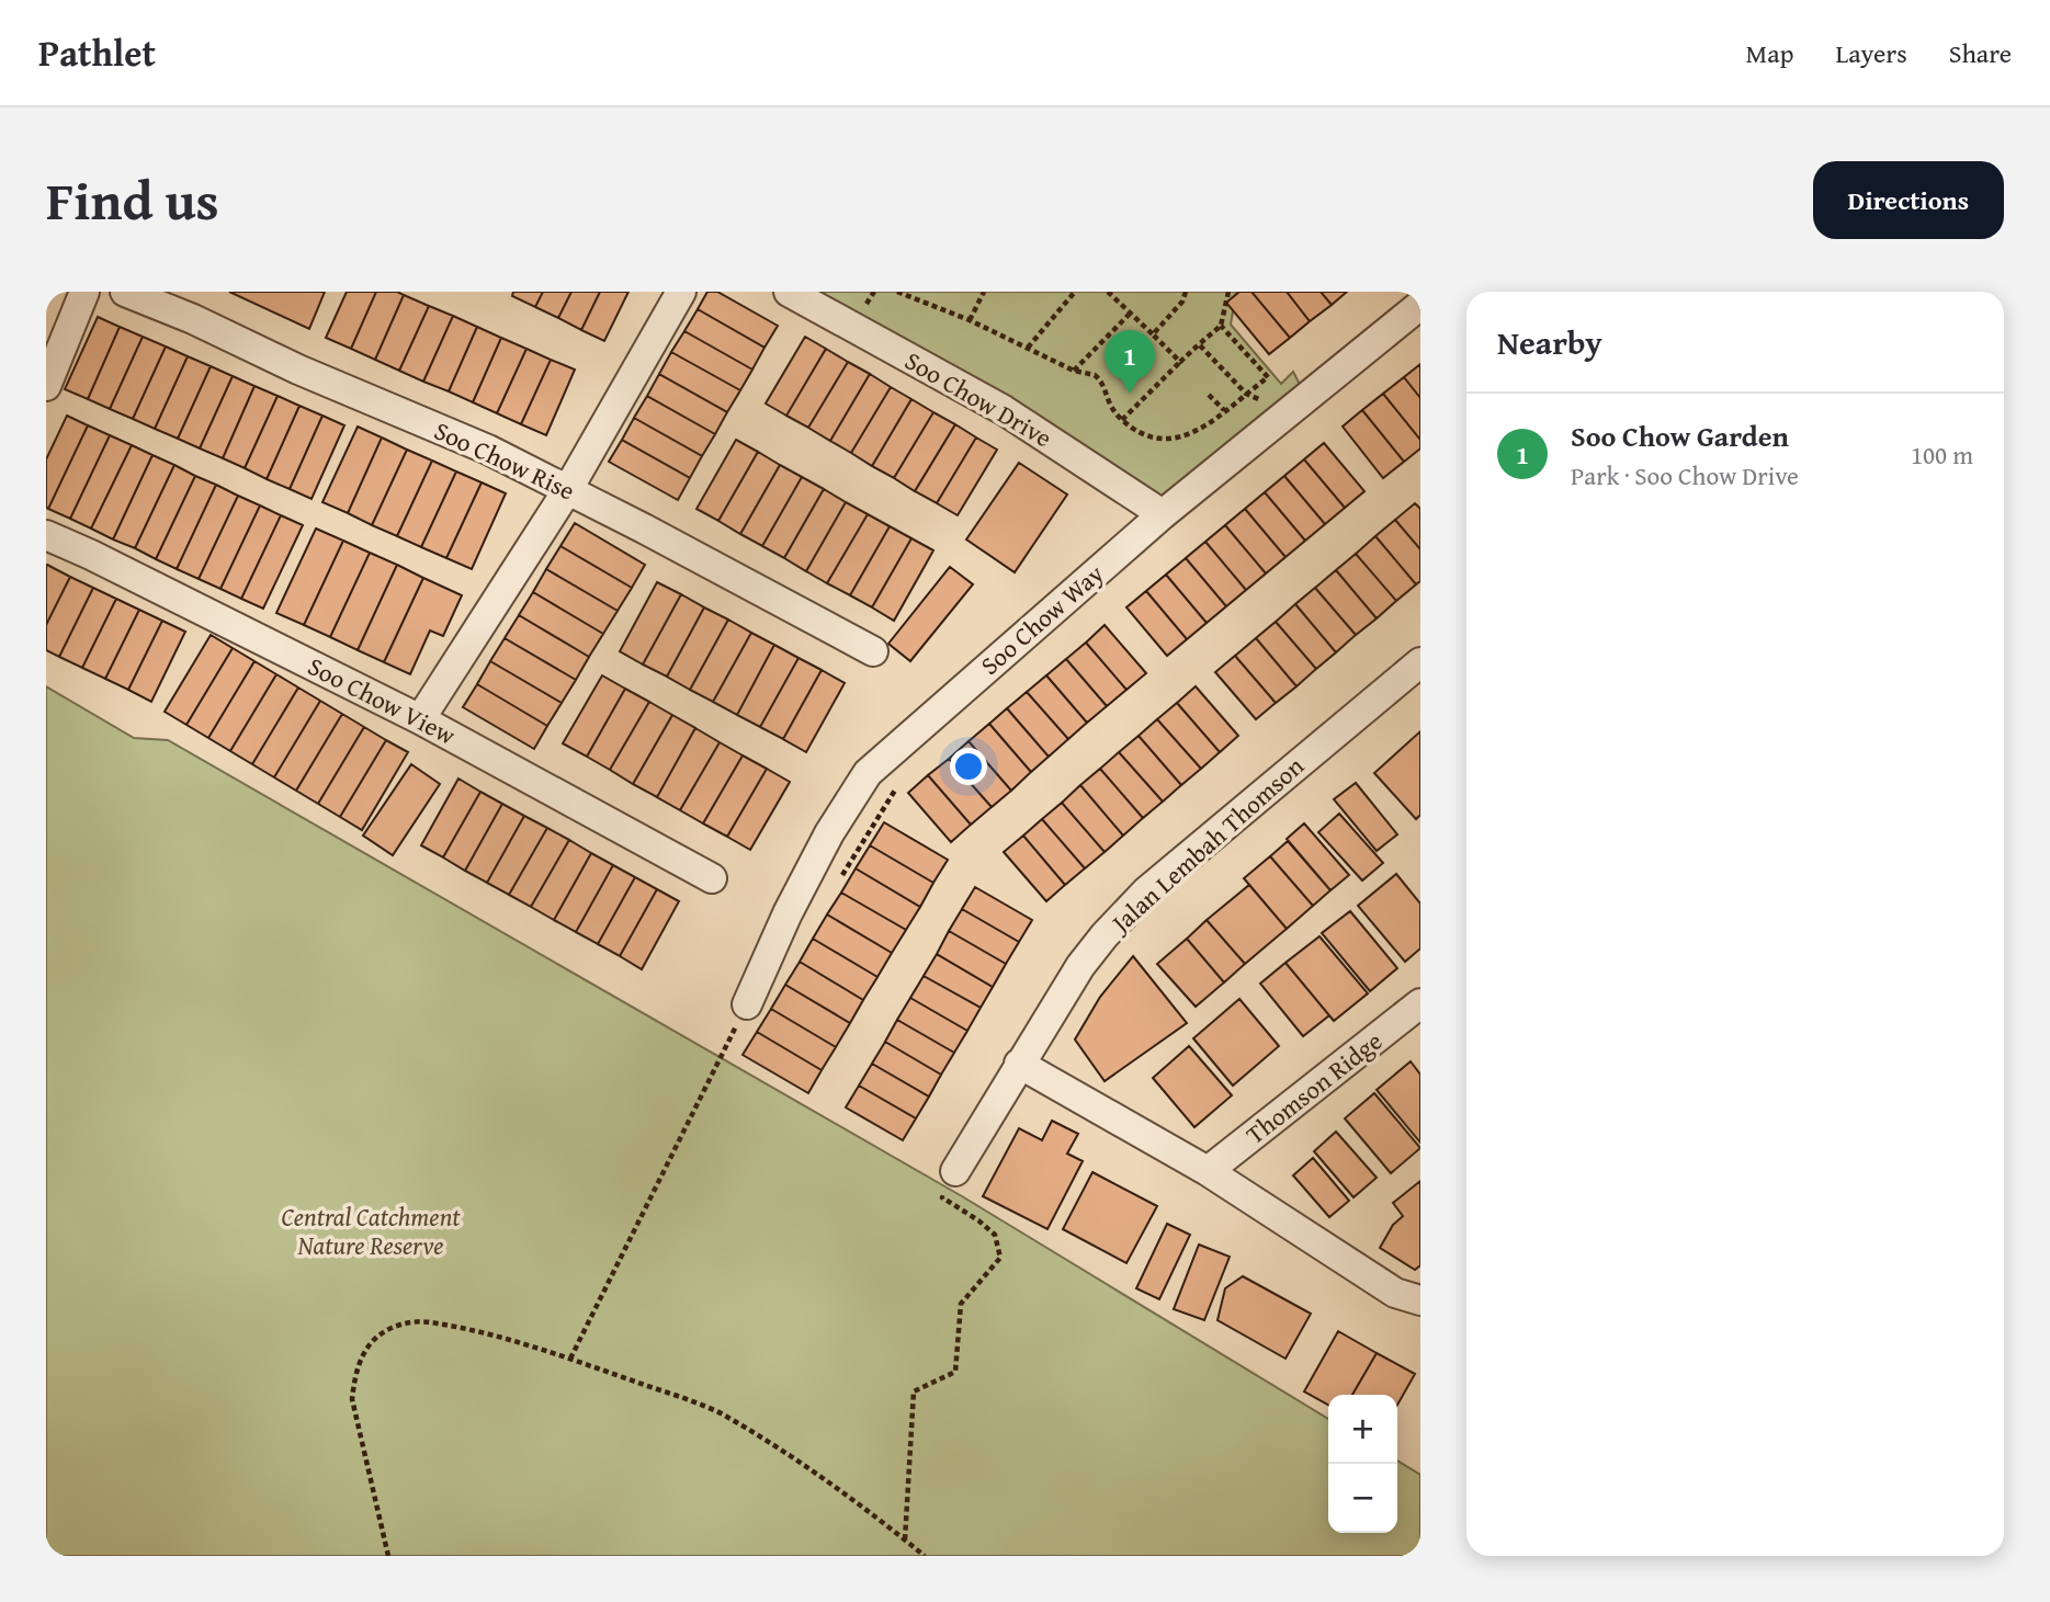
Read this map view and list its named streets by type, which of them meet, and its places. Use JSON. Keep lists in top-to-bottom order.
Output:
{
  "streets": {
    "street": [
      "Soo Chow Drive",
      "Soo Chow Rise",
      "Soo Chow Way",
      "Soo Chow View",
      "Jalan Lembah Thomson",
      "Thomson Ridge"
    ]
  },
  "crossings": [
    ["Soo Chow Drive", "Soo Chow Way"]
  ],
  "parks": ["Central Catchment Nature Reserve"],
  "page": {
    "header": "Pathlet",
    "nav": ["Map", "Layers", "Share"],
    "title": "Find us",
    "buttons": "Directions",
    "heading": "Nearby",
    "pins": "1",
    "list": [
      {
        "mark": "1",
        "name": "Soo Chow Garden",
        "note": "Park · Soo Chow Drive",
        "value": "100 m"
      }
    ],
    "map_buttons": ["+", "−"]
  }
}
